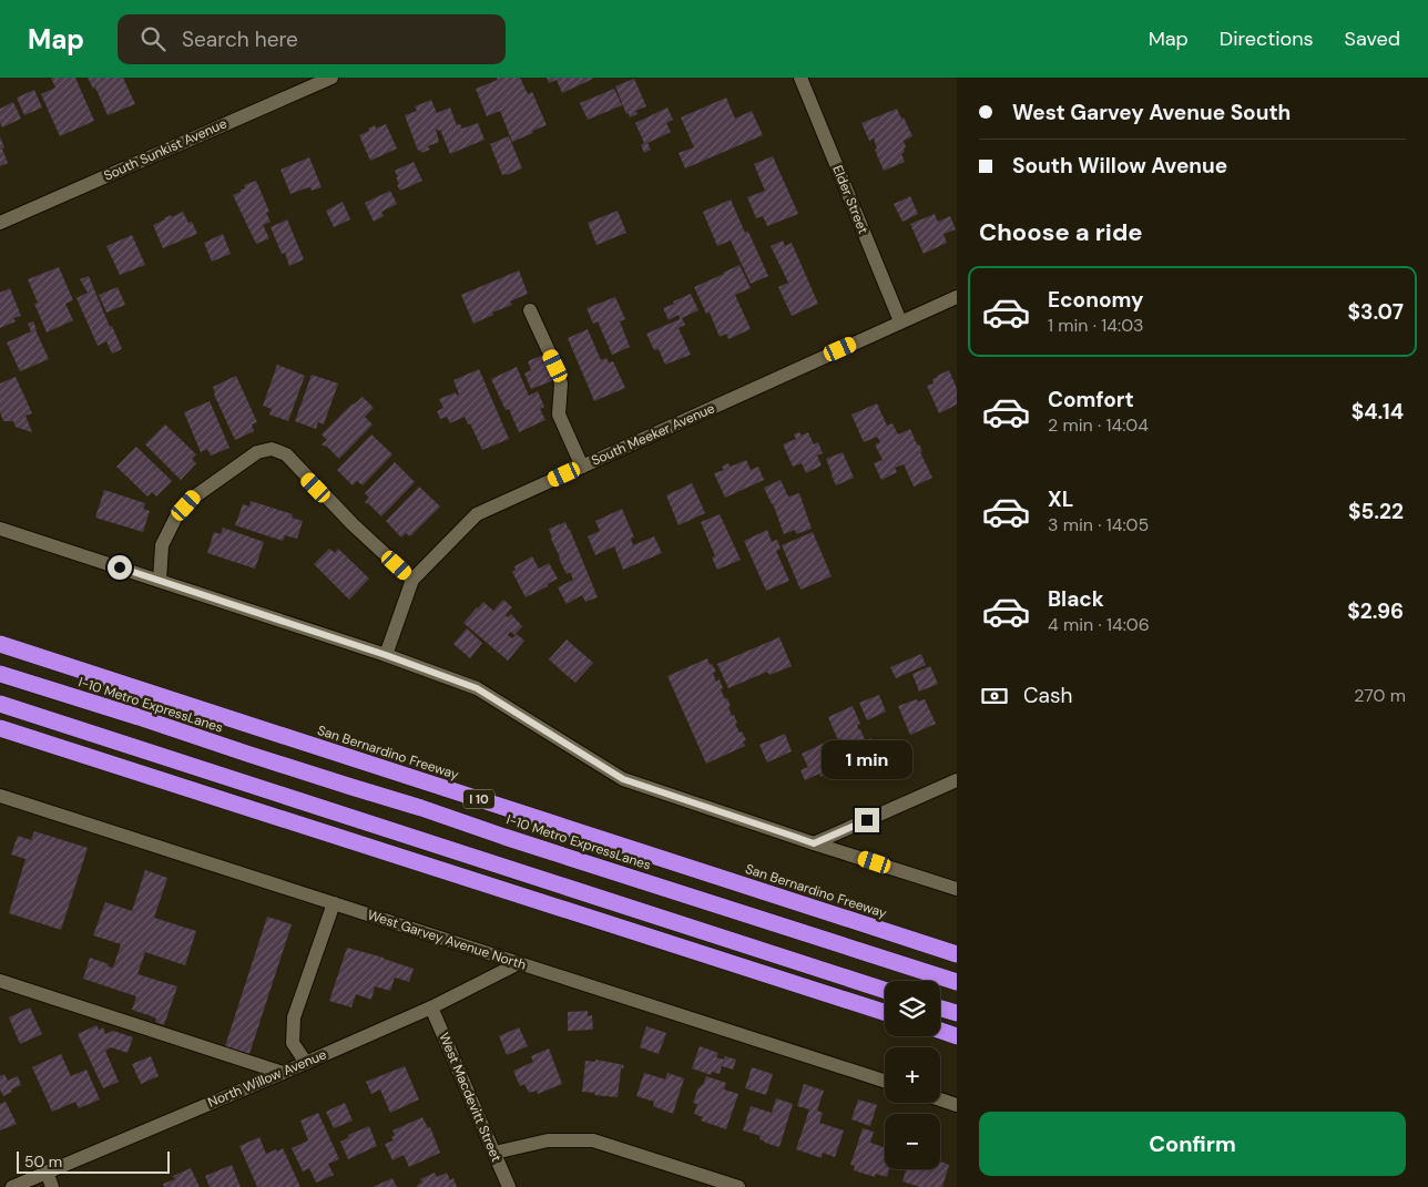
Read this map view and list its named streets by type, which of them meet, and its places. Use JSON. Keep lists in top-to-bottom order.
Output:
{
  "streets": {
    "highway": ["I-10 Metro ExpressLanes", "San Bernardino Freeway", "I 10"],
    "street": [
      "South Sunkist Avenue",
      "Elder Street",
      "South Meeker Avenue",
      "West Garvey Avenue North",
      "North Willow Avenue",
      "West Macdevitt Street"
    ]
  },
  "crossings": [
    ["Elder Street", "South Meeker Avenue"],
    ["West Garvey Avenue North", "North Willow Avenue"],
    ["North Willow Avenue", "West Macdevitt Street"]
  ],
  "scale_bar": "50 m",
  "page": {
    "header": "Map",
    "search": "Search here",
    "nav": ["Map", "Directions", "Saved"],
    "banner": ["West Garvey Avenue South", "South Willow Avenue"],
    "heading": "Choose a ride",
    "list": [
      {
        "name": "Economy",
        "note": "1 min · 14:03",
        "value": "$3.07"
      },
      {
        "name": "Comfort",
        "note": "2 min · 14:04",
        "value": "$4.14"
      },
      {
        "name": "XL",
        "note": "3 min · 14:05",
        "value": "$5.22"
      },
      {
        "name": "Black",
        "note": "4 min · 14:06",
        "value": "$2.96"
      }
    ],
    "pay": ["Cash", "270 m"],
    "bubble": "1 min",
    "map_buttons": ["+", "−"],
    "buttons": "Confirm",
    "scale": "50 m"
  }
}
